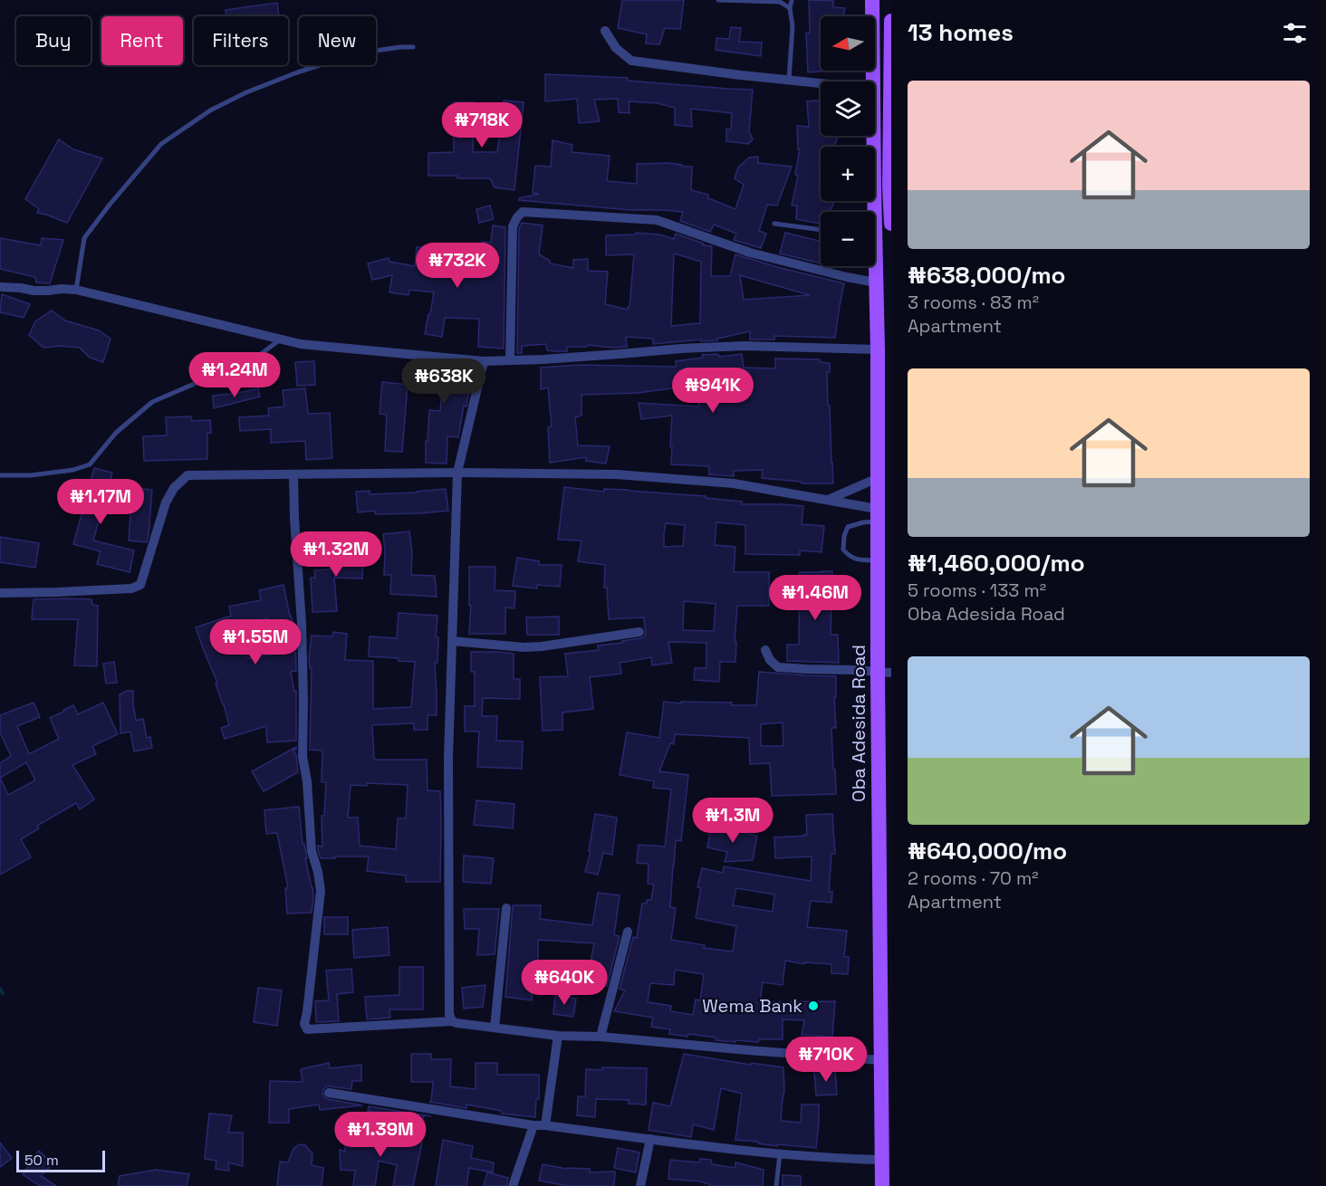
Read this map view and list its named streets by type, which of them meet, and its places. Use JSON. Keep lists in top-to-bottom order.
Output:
{
  "streets": {
    "main road": ["Oba Adesida Road"]
  },
  "places": ["Wema Bank"],
  "scale_bar": "50 m",
  "north": "left",
  "page": {
    "heading": "13 homes",
    "map_buttons": ["+", "−"],
    "chip": [
      "Buy",
      "Rent",
      "Filters",
      "New"
    ],
    "list": [
      {
        "name": "₦638,000/mo",
        "note": "3 rooms · 83 m² · Apartment"
      },
      {
        "name": "₦1,460,000/mo",
        "note": "5 rooms · 133 m² · Oba Adesida Road"
      },
      {
        "name": "₦640,000/mo",
        "note": "2 rooms · 70 m² · Apartment"
      }
    ],
    "price": [
      "₦718K",
      "₦732K",
      "₦1.24M",
      "₦638K",
      "₦941K",
      "₦1.17M",
      "₦1.32M",
      "₦1.46M",
      "₦1.55M",
      "₦1.3M",
      "₦640K",
      "₦710K",
      "₦1.39M"
    ],
    "scale": "50 m"
  }
}
